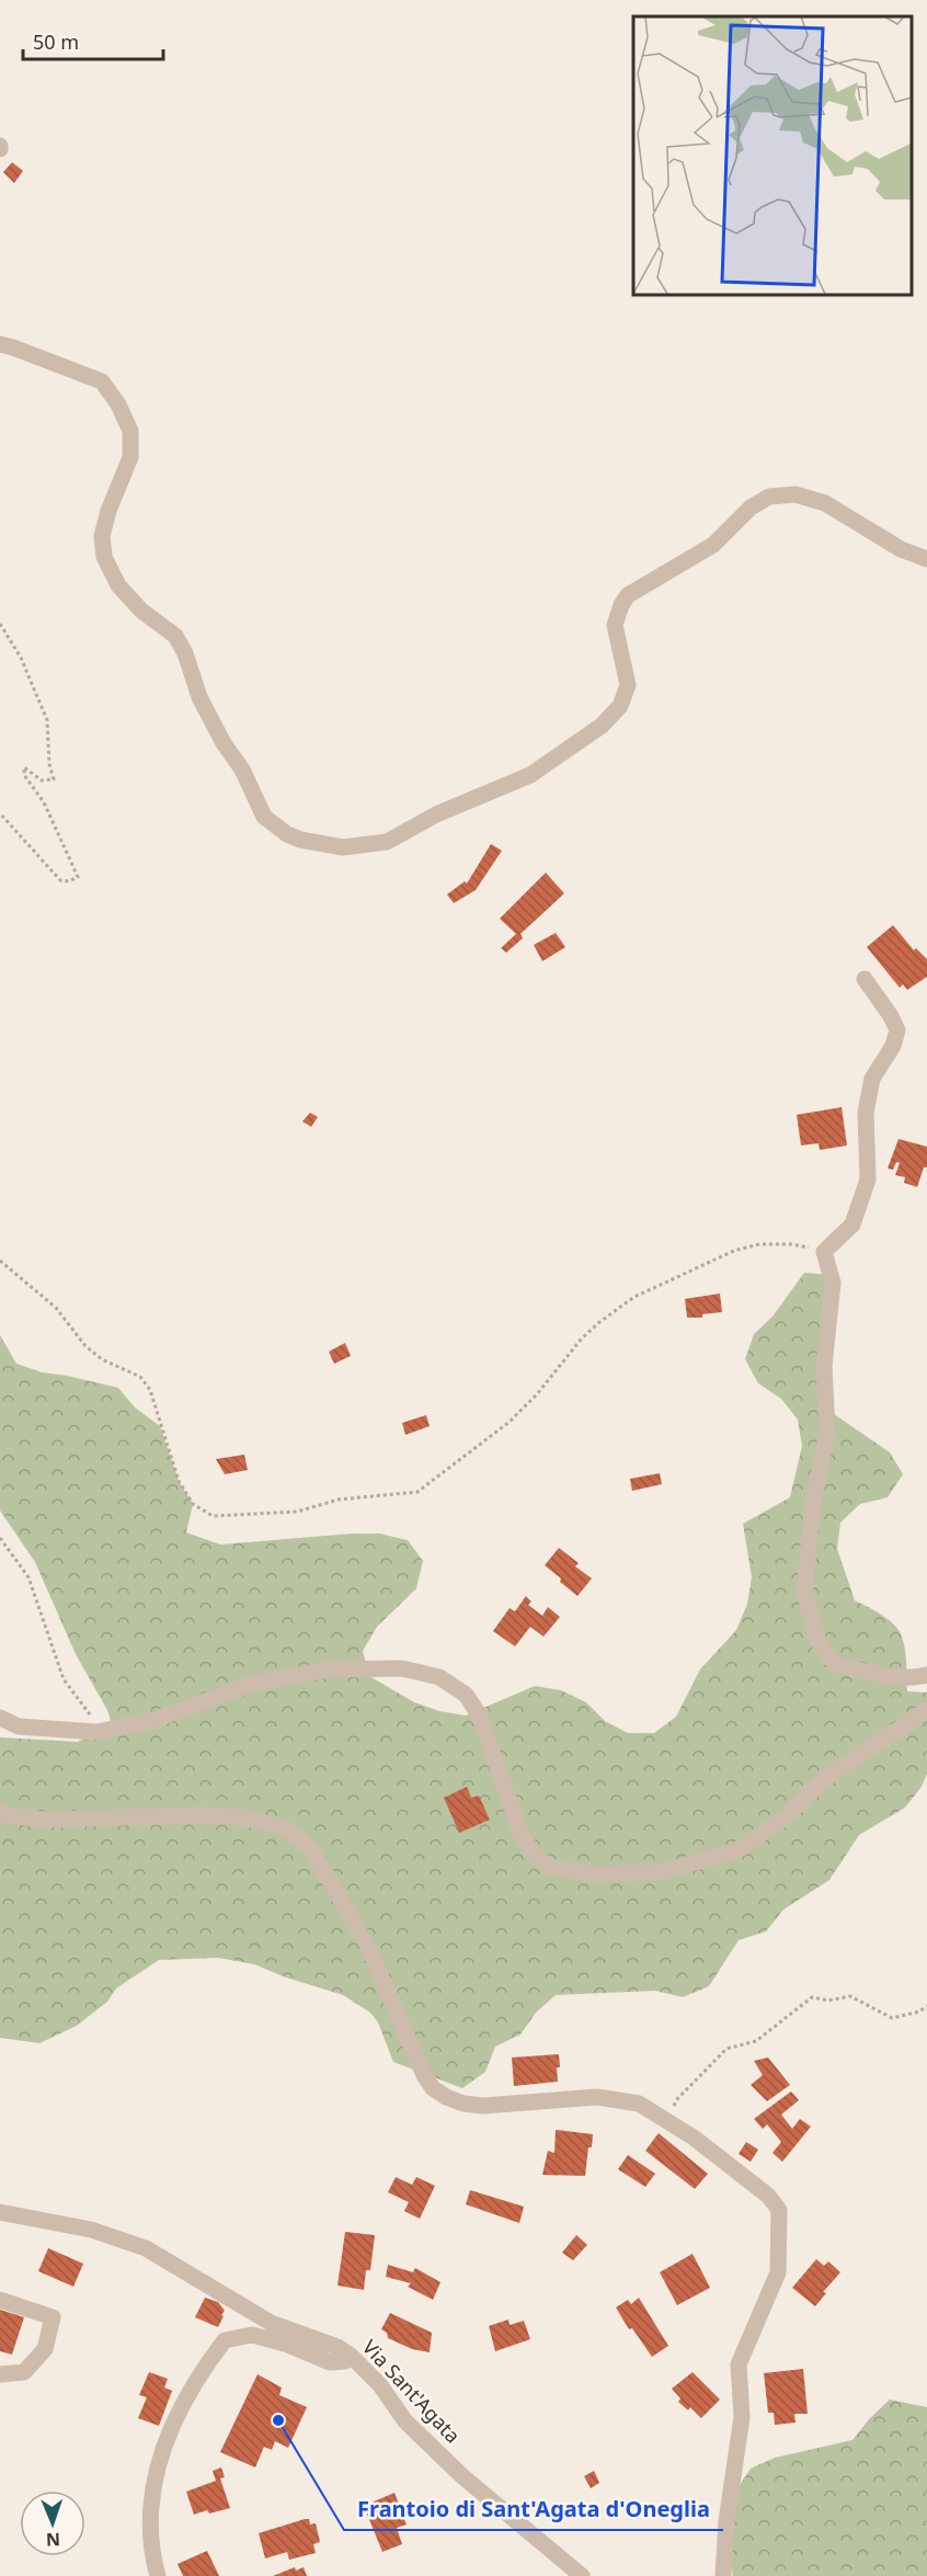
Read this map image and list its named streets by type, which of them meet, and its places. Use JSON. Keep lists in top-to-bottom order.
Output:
{
  "streets": {
    "street": ["Via Sant'Agata"]
  },
  "places": ["Frantoio di Sant'Agata d'Oneglia"],
  "scale_bar": "50 m",
  "north": "bottom"
}
